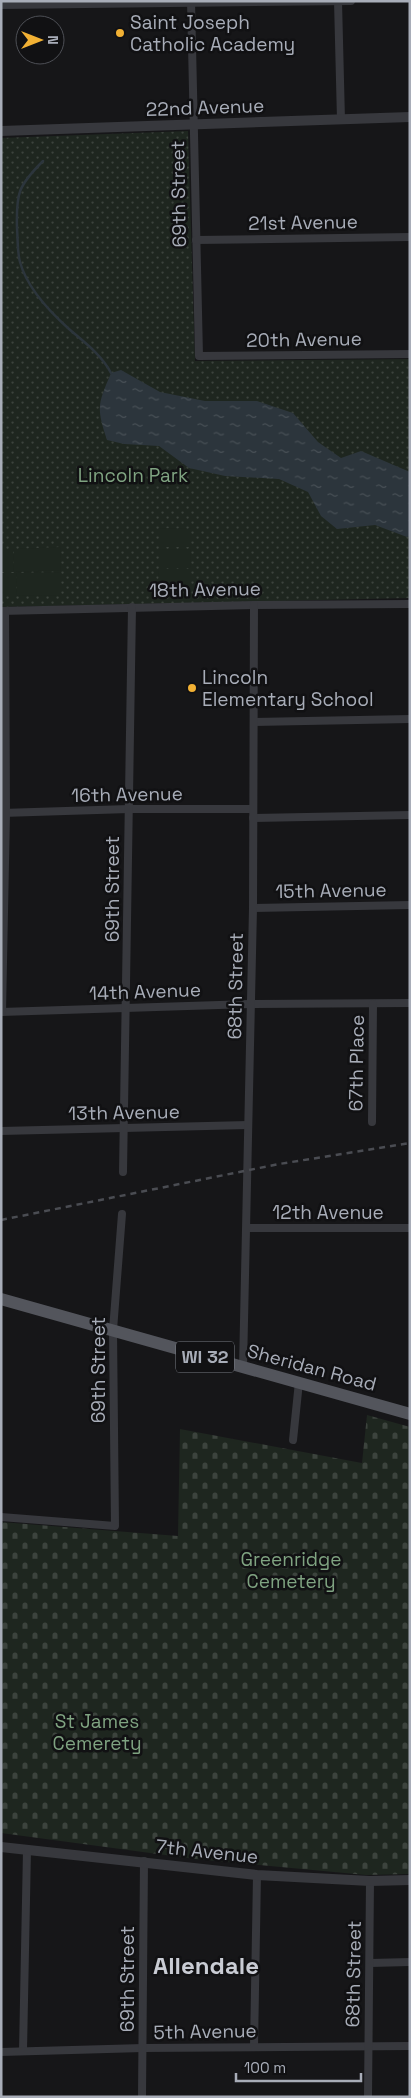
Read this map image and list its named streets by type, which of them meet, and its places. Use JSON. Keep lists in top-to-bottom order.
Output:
{
  "streets": {
    "main road": ["WI 32", "Sheridan Road"],
    "street": [
      "22nd Avenue",
      "69th Street",
      "21st Avenue",
      "20th Avenue",
      "18th Avenue",
      "16th Avenue",
      "15th Avenue",
      "68th Street",
      "14th Avenue",
      "67th Place",
      "13th Avenue",
      "12th Avenue",
      "7th Avenue",
      "5th Avenue"
    ]
  },
  "crossings": [
    ["22nd Avenue", "69th Street"],
    ["69th Street", "21st Avenue"],
    ["69th Street", "20th Avenue"],
    ["69th Street", "18th Avenue"],
    ["69th Street", "16th Avenue"],
    ["69th Street", "14th Avenue"],
    ["69th Street", "13th Avenue"],
    ["69th Street", "Sheridan Road"],
    ["69th Street", "7th Avenue"],
    ["69th Street", "5th Avenue"],
    ["18th Avenue", "68th Street"],
    ["16th Avenue", "68th Street"],
    ["15th Avenue", "68th Street"],
    ["68th Street", "14th Avenue"],
    ["68th Street", "13th Avenue"],
    ["68th Street", "12th Avenue"],
    ["68th Street", "Sheridan Road"],
    ["68th Street", "7th Avenue"],
    ["68th Street", "5th Avenue"],
    ["14th Avenue", "67th Place"]
  ],
  "districts": ["Allendale"],
  "parks": ["Lincoln Park", "Greenridge Cemetery", "St James Cemerety"],
  "places": ["Saint Joseph Catholic Academy", "Lincoln Elementary School"],
  "scale_bar": "100 m",
  "north": "right"
}
